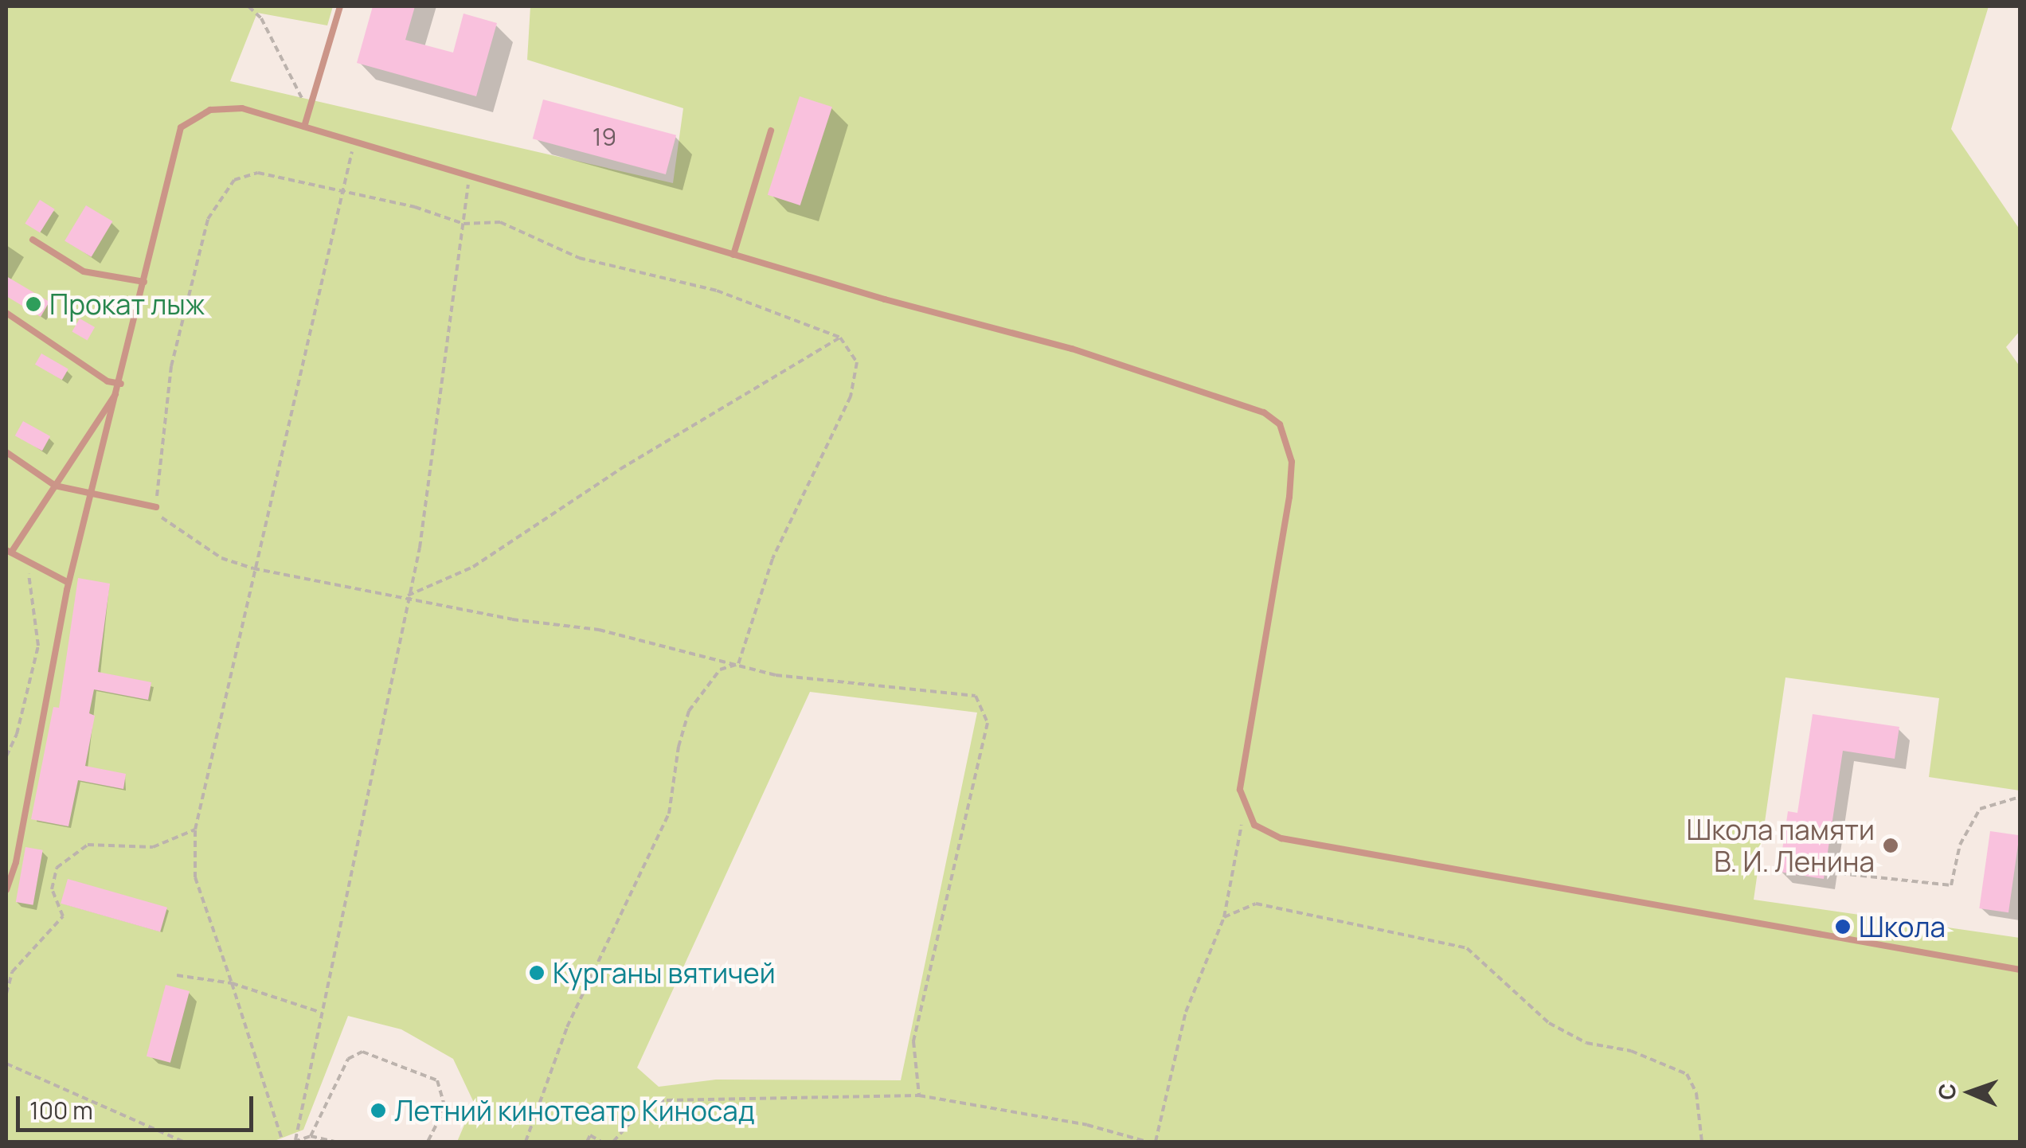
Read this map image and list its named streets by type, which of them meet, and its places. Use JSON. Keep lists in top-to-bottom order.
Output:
{
  "places": [
    "Прокат лыж",
    "Школа памяти В. И. Ленина",
    "Школа",
    "Курганы вятичей",
    "Летний кинотеатр Киносад"
  ],
  "house_numbers": ["19"],
  "scale_bar": "100 m",
  "north": "left"
}
